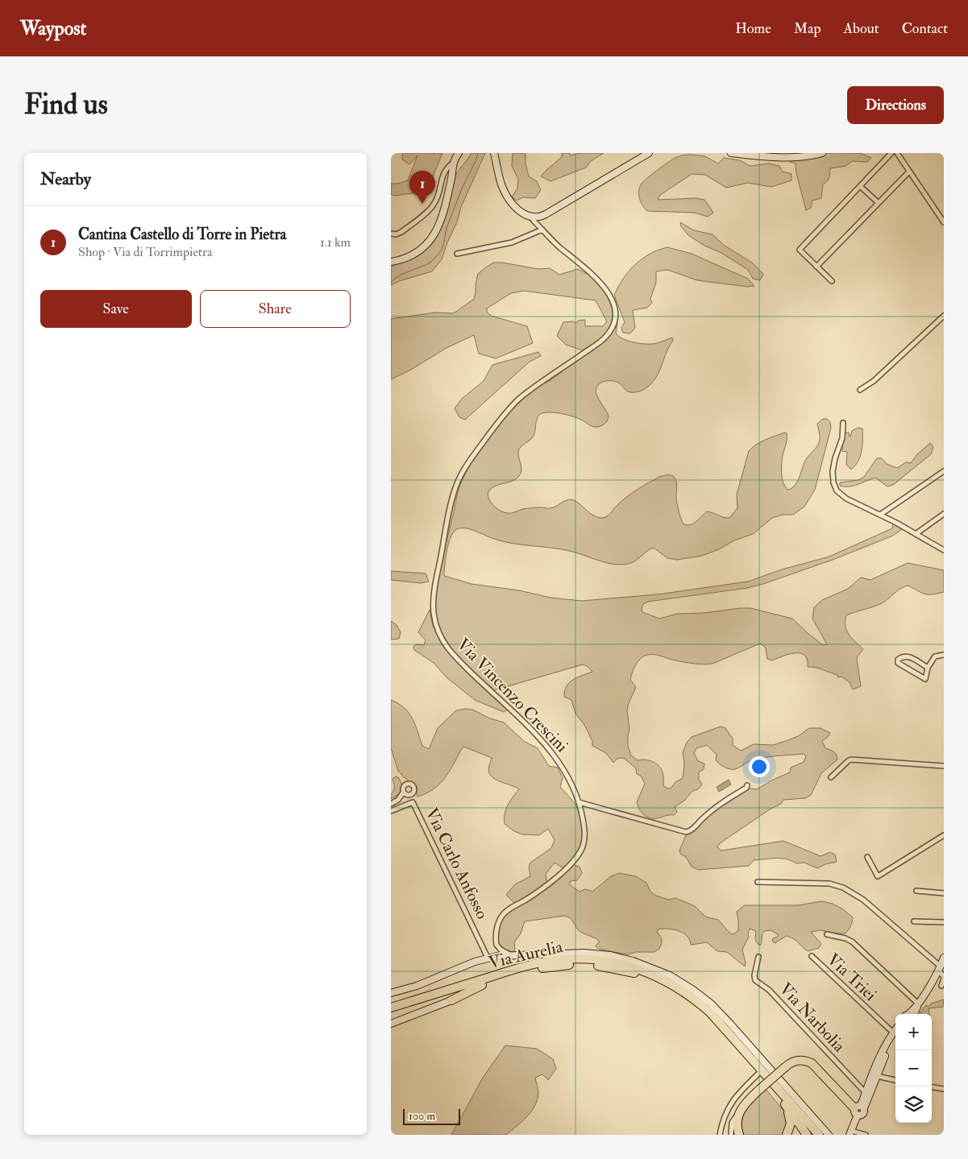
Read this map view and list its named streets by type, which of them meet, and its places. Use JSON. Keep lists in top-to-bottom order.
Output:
{
  "streets": {
    "highway": ["Via Aurelia"],
    "street": [
      "Via Vincenzo Crescini",
      "Via Carlo Anfosso",
      "Via Triei",
      "Via Narbolia"
    ]
  },
  "scale_bar": "100 m",
  "page": {
    "header": "Waypost",
    "nav": [
      "Home",
      "Map",
      "About",
      "Contact"
    ],
    "buttons": [
      "Directions",
      ["Save", "Share"]
    ],
    "title": "Find us",
    "heading": "Nearby",
    "pins": "1",
    "list": [
      {
        "mark": "1",
        "name": "Cantina Castello di Torre in Pietra",
        "note": "Shop · Via di Torrimpietra",
        "value": "1.1 km"
      }
    ],
    "map_buttons": ["+", "−"],
    "scale": "100 m"
  }
}
